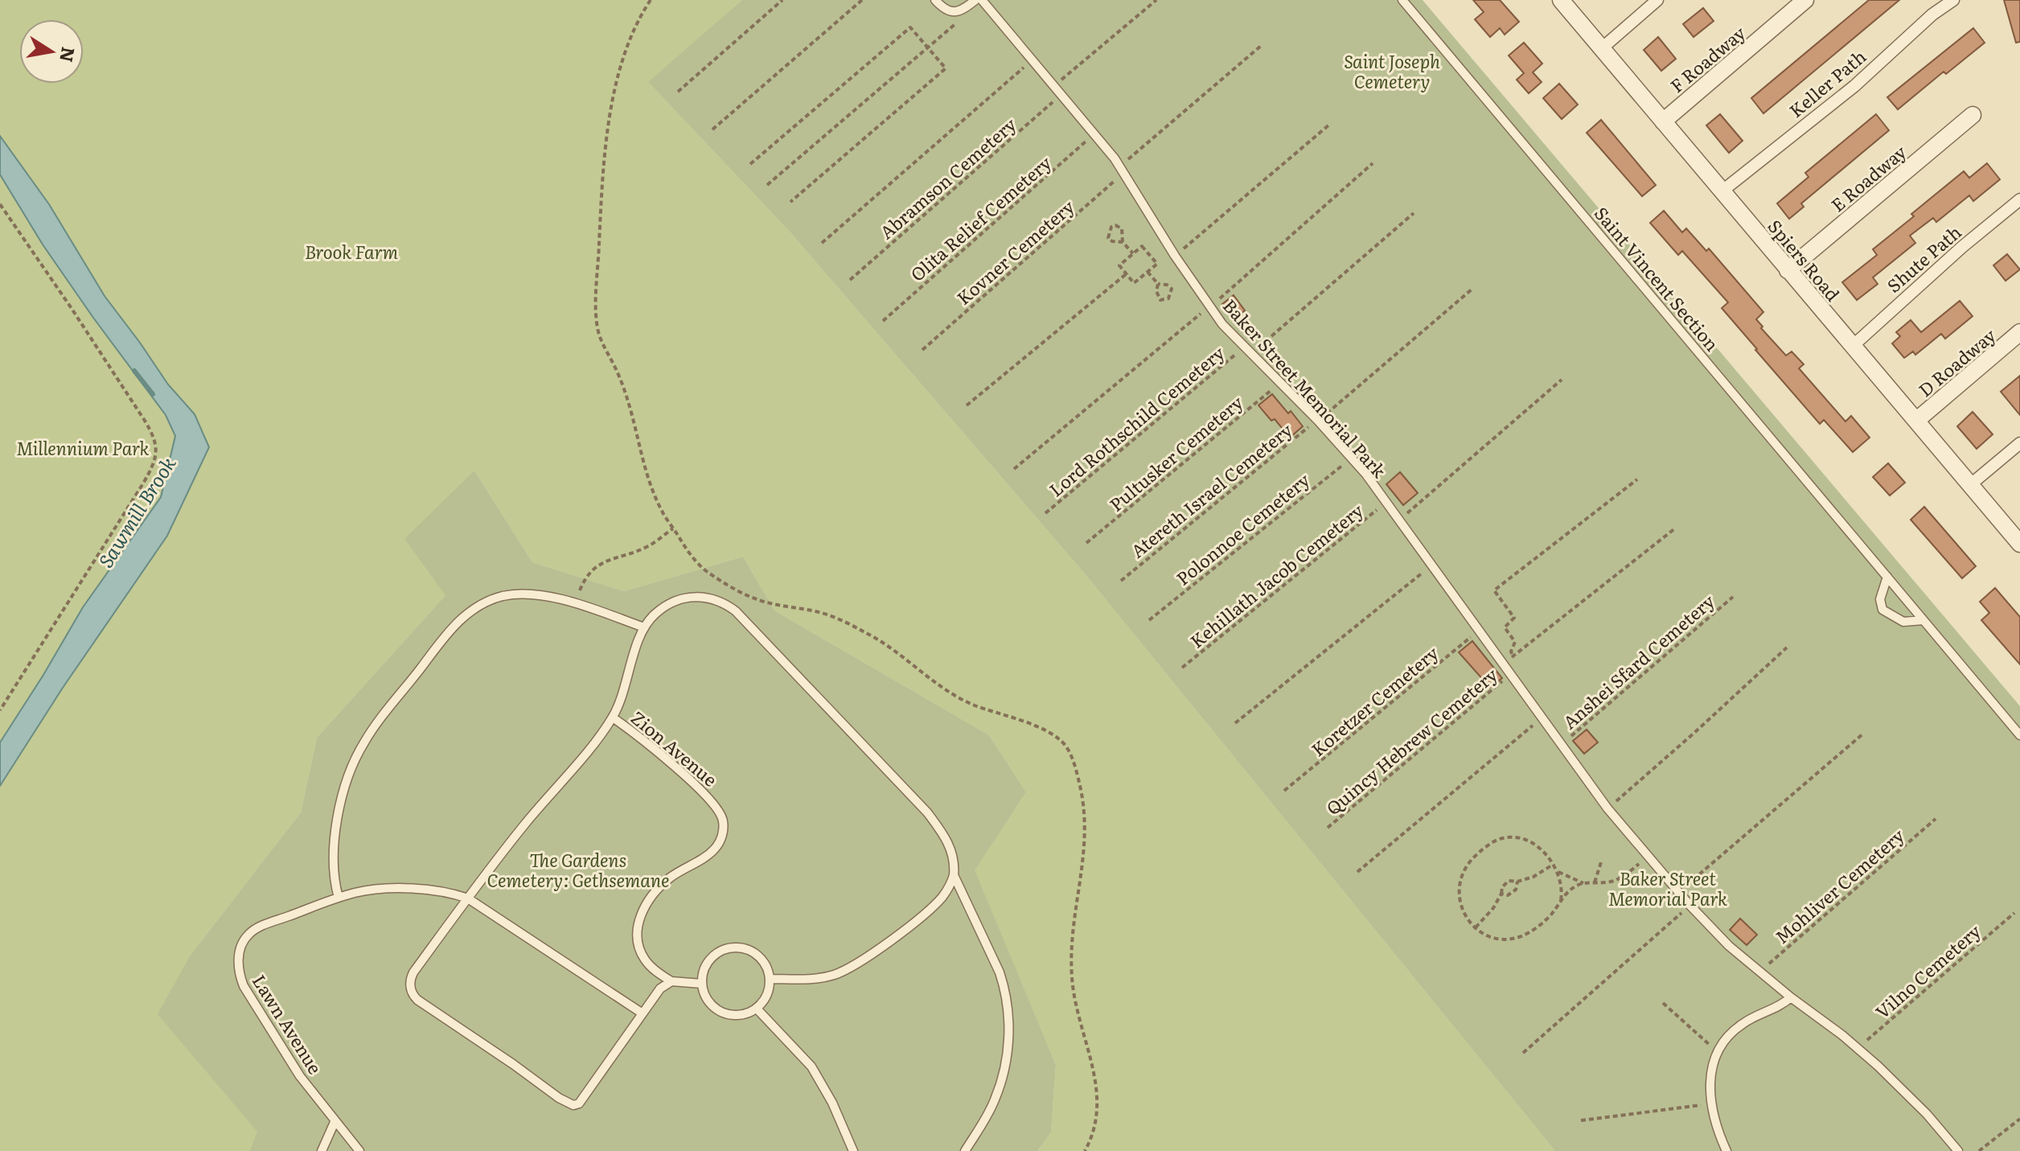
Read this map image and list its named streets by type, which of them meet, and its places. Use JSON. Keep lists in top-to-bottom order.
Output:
{
  "streets": {
    "street": [
      "F Roadway",
      "Keller Path",
      "E Roadway",
      "Shute Path",
      "Spiers Road",
      "D Roadway"
    ],
    "lane": [
      "Saint Vincent Section",
      "Baker Street Memorial Park",
      "Zion Avenue",
      "Lawn Avenue"
    ],
    "path": [
      "Abramson Cemetery",
      "Olita Relief Cemetery",
      "Kovner Cemetery",
      "Lord Rothschild Cemetery",
      "Pultusker Cemetery",
      "Atereth Israel Cemetery",
      "Polonnoe Cemetery",
      "Kehillath Jacob Cemetery",
      "Anshei Sfard Cemetery",
      "Koretzer Cemetery",
      "Quincy Hebrew Cemetery",
      "Mohliver Cemetery",
      "Vilno Cemetery"
    ]
  },
  "crossings": [
    ["F Roadway", "Spiers Road"],
    ["Keller Path", "Spiers Road"],
    ["Abramson Cemetery", "Baker Street Memorial Park"],
    ["E Roadway", "Spiers Road"],
    ["Olita Relief Cemetery", "Baker Street Memorial Park"],
    ["Kovner Cemetery", "Baker Street Memorial Park"],
    ["Shute Path", "Spiers Road"],
    ["Spiers Road", "D Roadway"],
    ["Baker Street Memorial Park", "Lord Rothschild Cemetery"],
    ["Baker Street Memorial Park", "Pultusker Cemetery"],
    ["Baker Street Memorial Park", "Atereth Israel Cemetery"],
    ["Baker Street Memorial Park", "Polonnoe Cemetery"],
    ["Baker Street Memorial Park", "Kehillath Jacob Cemetery"],
    ["Baker Street Memorial Park", "Anshei Sfard Cemetery"],
    ["Baker Street Memorial Park", "Koretzer Cemetery"],
    ["Baker Street Memorial Park", "Quincy Hebrew Cemetery"],
    ["Baker Street Memorial Park", "Mohliver Cemetery"],
    ["Baker Street Memorial Park", "Vilno Cemetery"]
  ],
  "water": ["Sawmill Brook"],
  "parks": [
    "Saint Joseph Cemetery",
    "Brook Farm",
    "Millennium Park",
    "The Gardens Cemetery: Gethsemane",
    "Baker Street Memorial Park"
  ],
  "north": "right"
}
